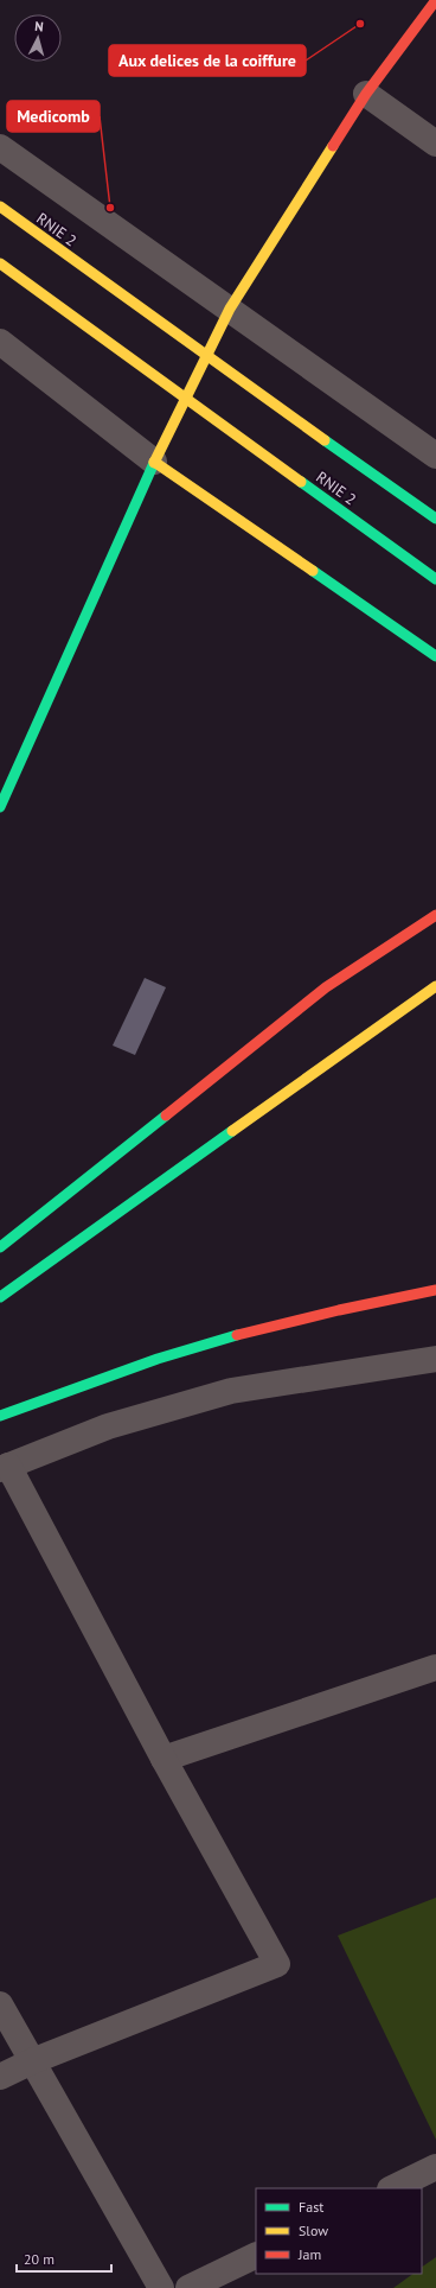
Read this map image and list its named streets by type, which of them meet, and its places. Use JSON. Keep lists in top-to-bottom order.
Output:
{
  "streets": {
    "main road": ["RNIE 2"]
  },
  "places": ["Aux delices de la coiffure", "Medicomb"],
  "legend": ["Fast", "Slow", "Jam"],
  "scale_bar": "20 m",
  "north": "top"
}
